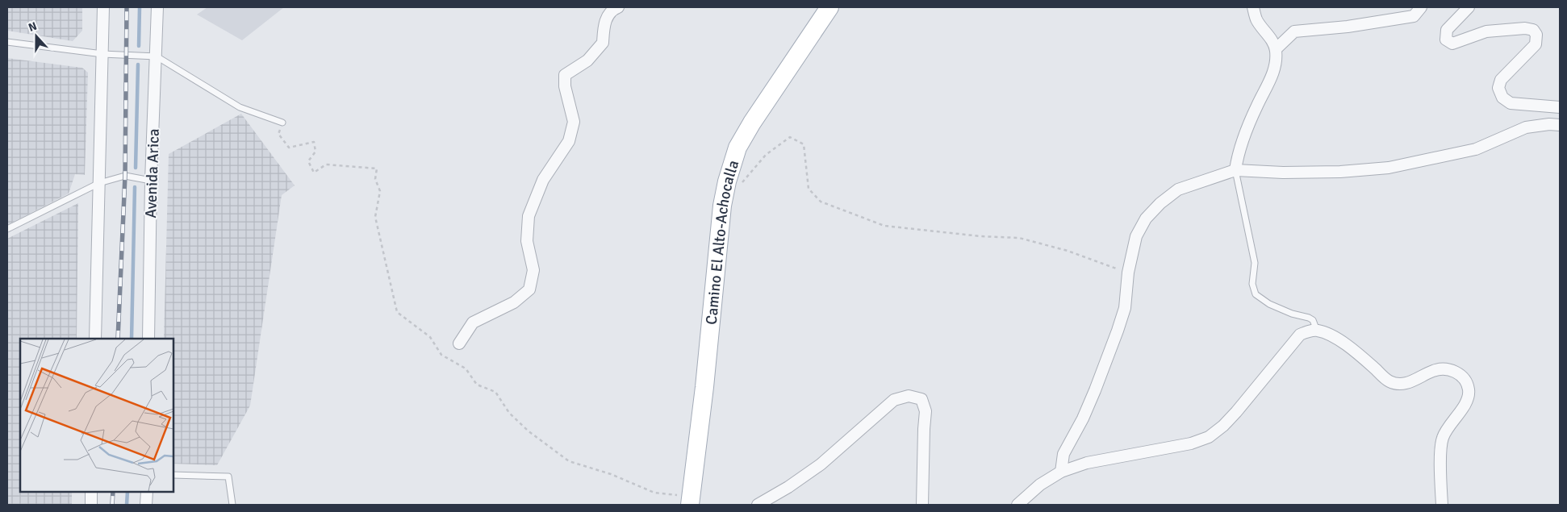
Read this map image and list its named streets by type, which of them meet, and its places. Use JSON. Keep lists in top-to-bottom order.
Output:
{
  "streets": {
    "main road": ["Camino El Alto-Achocalla"],
    "street": ["Avenida Arica"]
  },
  "north": "top"
}
